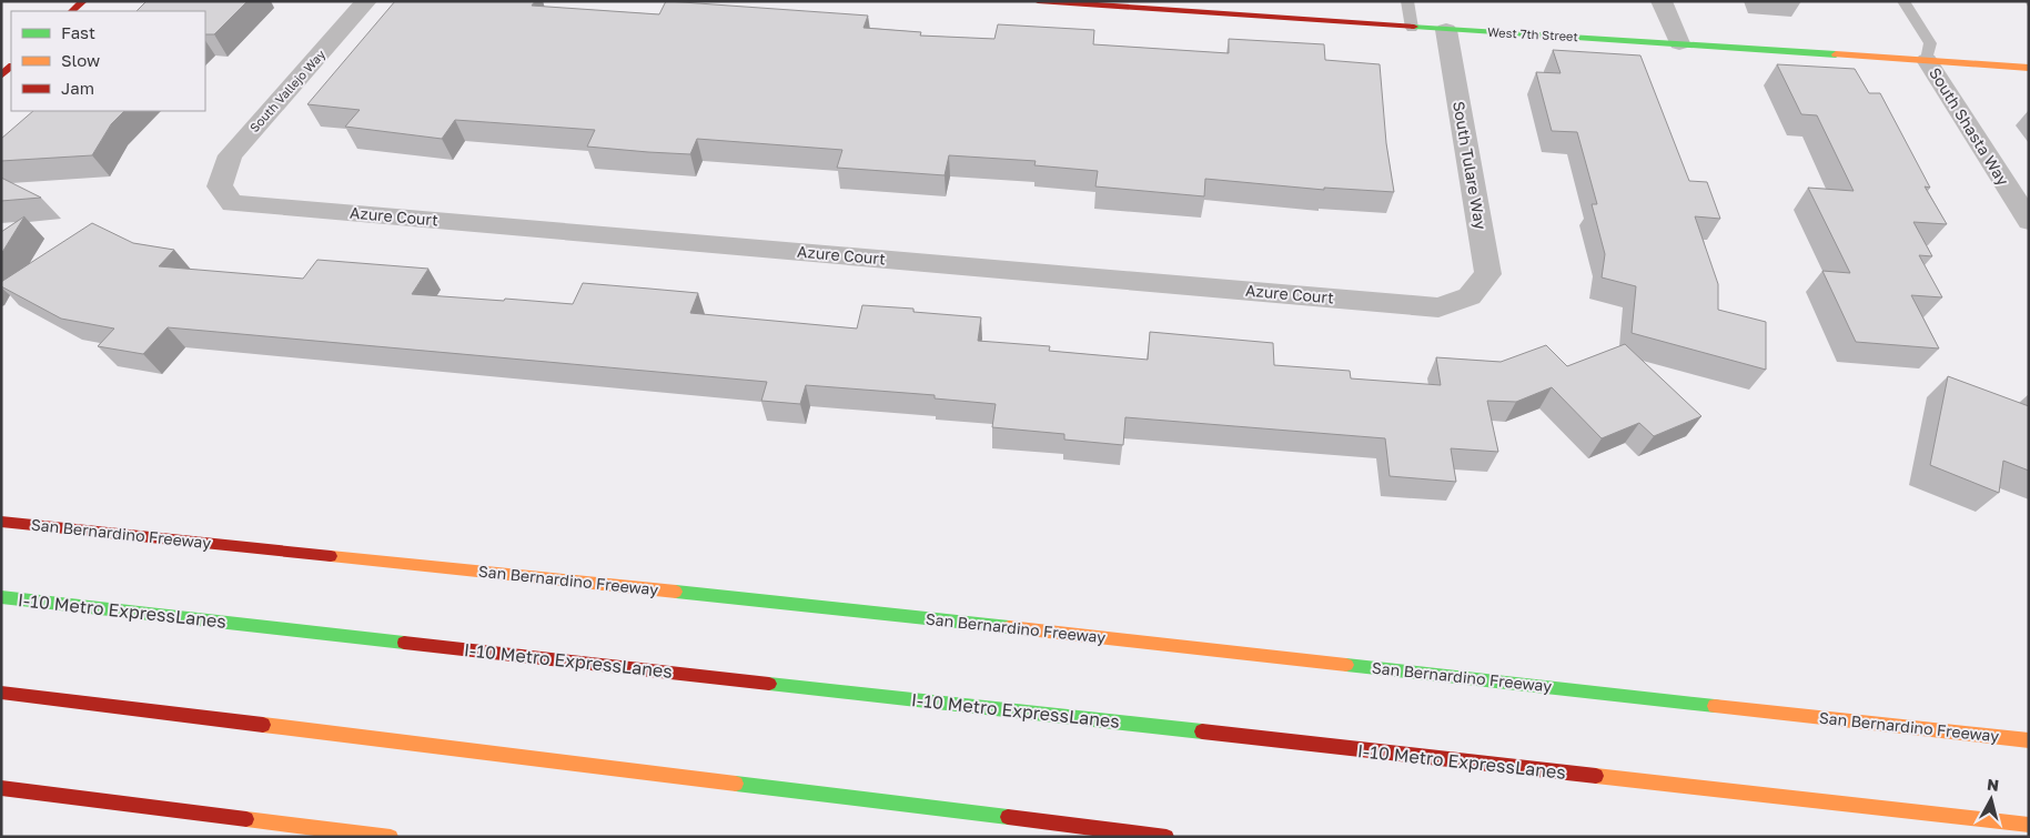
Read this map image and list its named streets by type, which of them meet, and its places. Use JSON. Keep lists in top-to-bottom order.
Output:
{
  "streets": {
    "main road": ["West 7th Street", "San Bernardino Freeway", "I-10 Metro ExpressLanes"],
    "street": [
      "South Vallejo Way",
      "South Shasta Way",
      "South Tulare Way",
      "Azure Court"
    ]
  },
  "crossings": [
    ["West 7th Street", "South Shasta Way"],
    ["West 7th Street", "South Tulare Way"],
    ["South Vallejo Way", "Azure Court"],
    ["South Tulare Way", "Azure Court"]
  ],
  "legend": ["Fast", "Slow", "Jam"],
  "north": "top"
}
